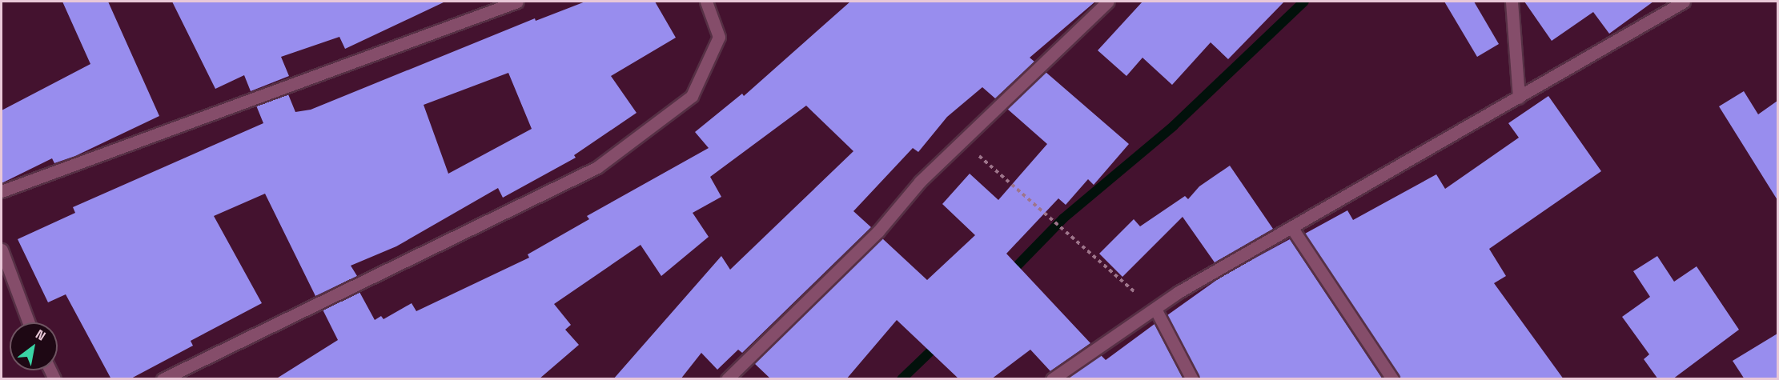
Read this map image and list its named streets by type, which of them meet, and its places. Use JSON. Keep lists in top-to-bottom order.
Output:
{
  "north": "top right"
}
